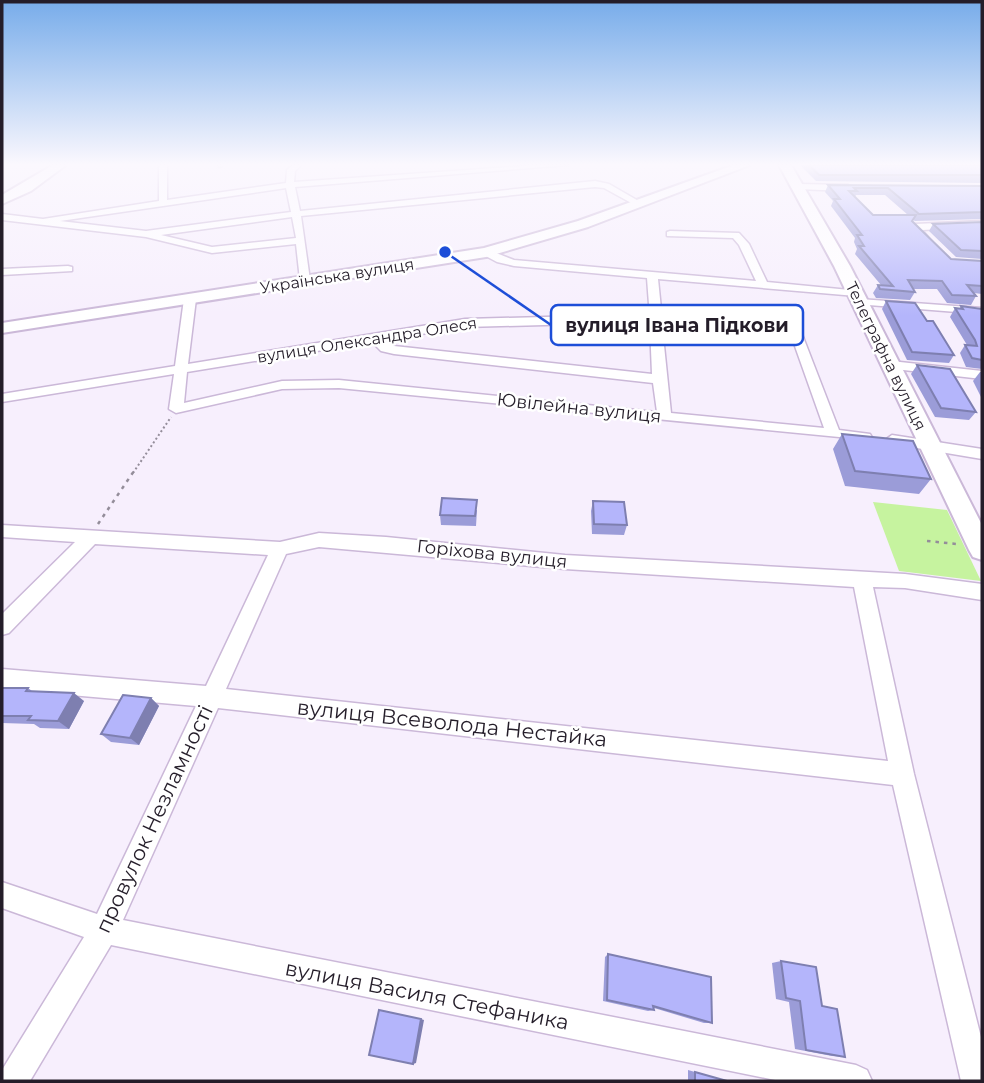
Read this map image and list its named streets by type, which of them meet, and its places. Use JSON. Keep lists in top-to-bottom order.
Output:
{
  "streets": {
    "street": [
      "Українська вулиця",
      "вулиця Олександра Олеся",
      "Телеграфна вулиця",
      "Ювілейна вулиця",
      "Горіхова вулиця",
      "вулиця Всеволода Нестайка",
      "провулок Незламності",
      "вулиця Василя Стефаника"
    ]
  },
  "crossings": [
    ["вулиця Олександра Олеся", "Ювілейна вулиця"],
    ["Телеграфна вулиця", "Ювілейна вулиця"],
    ["Горіхова вулиця", "провулок Незламності"],
    ["вулиця Всеволода Нестайка", "провулок Незламності"],
    ["провулок Незламності", "вулиця Василя Стефаника"]
  ],
  "places": ["вулиця Івана Підкови"]
}
